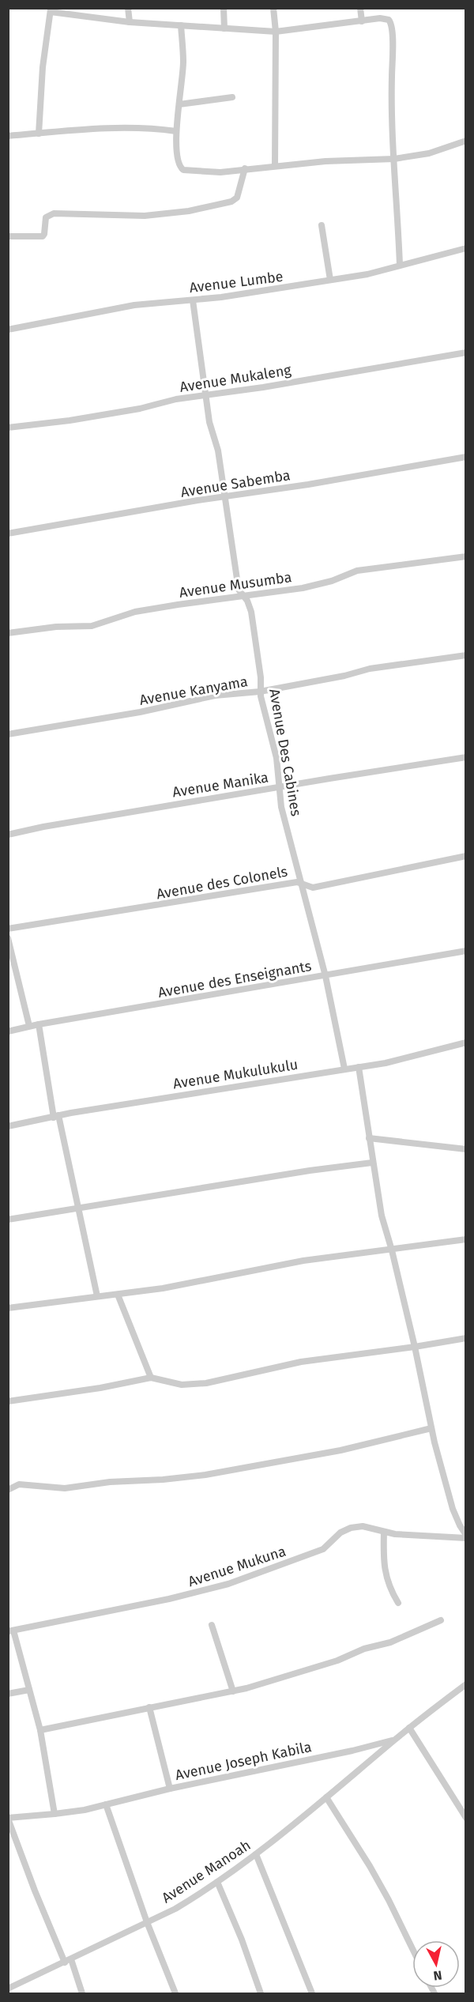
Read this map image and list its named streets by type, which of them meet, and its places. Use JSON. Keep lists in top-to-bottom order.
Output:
{
  "streets": {
    "street": [
      "Avenue Lumbe",
      "Avenue Mukaleng",
      "Avenue Sabemba",
      "Avenue Musumba",
      "Avenue Kanyama",
      "Avenue Des Cabines",
      "Avenue Manika",
      "Avenue des Colonels",
      "Avenue des Enseignants",
      "Avenue Mukulukulu",
      "Avenue Mukuna",
      "Avenue Joseph Kabila",
      "Avenue Manoah"
    ]
  },
  "crossings": [
    ["Avenue Lumbe", "Avenue Des Cabines"],
    ["Avenue Mukaleng", "Avenue Des Cabines"],
    ["Avenue Sabemba", "Avenue Des Cabines"],
    ["Avenue Musumba", "Avenue Des Cabines"],
    ["Avenue Kanyama", "Avenue Des Cabines"],
    ["Avenue Des Cabines", "Avenue Manika"],
    ["Avenue Des Cabines", "Avenue des Colonels"],
    ["Avenue Des Cabines", "Avenue des Enseignants"],
    ["Avenue Des Cabines", "Avenue Mukulukulu"],
    ["Avenue Joseph Kabila", "Avenue Manoah"]
  ],
  "north": "bottom"
}
